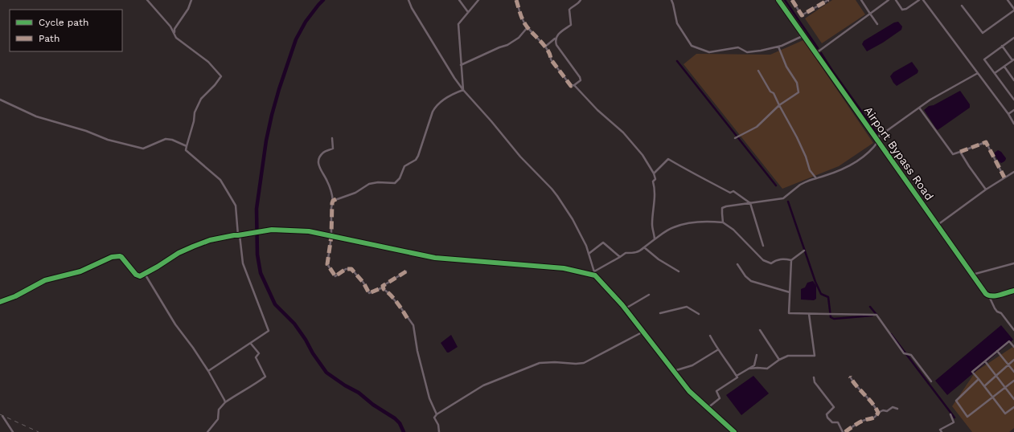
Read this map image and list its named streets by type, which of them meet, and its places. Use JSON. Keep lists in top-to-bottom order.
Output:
{
  "streets": {
    "street": ["Airport Bypass Road"]
  },
  "legend": ["Cycle path", "Path"]
}
